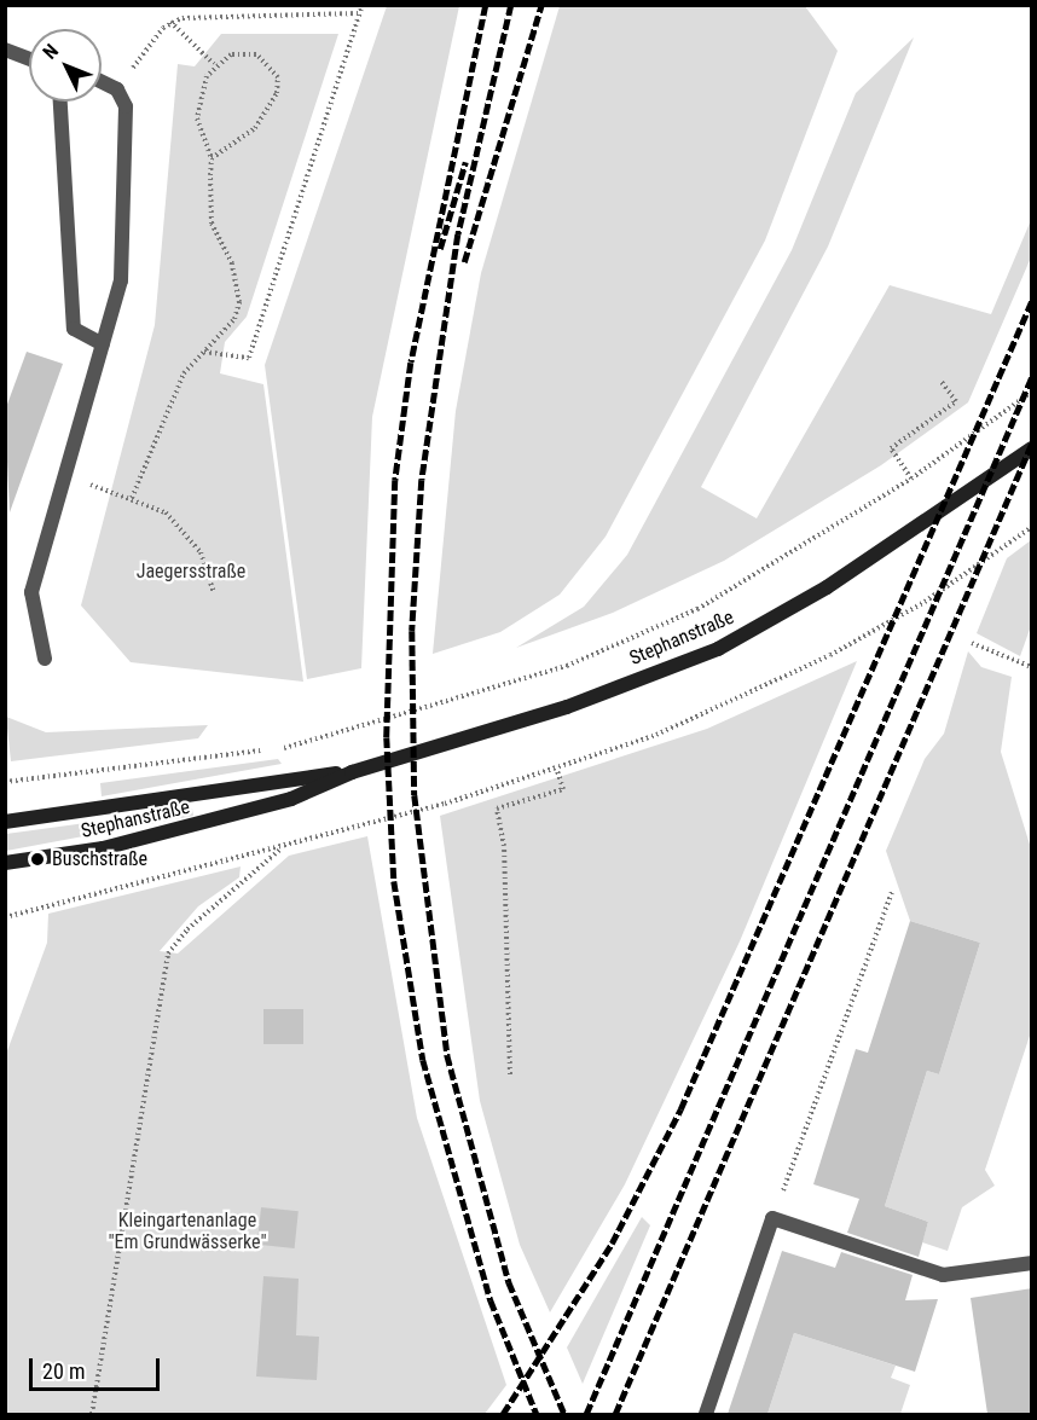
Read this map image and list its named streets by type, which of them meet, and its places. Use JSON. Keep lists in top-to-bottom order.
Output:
{
  "streets": {
    "street": ["Stephanstraße"]
  },
  "parks": ["Jaegersstraße", "Kleingartenanlage \"Em Grundwässerke\""],
  "places": ["Buschstraße"],
  "scale_bar": "20 m",
  "north": "top left"
}
